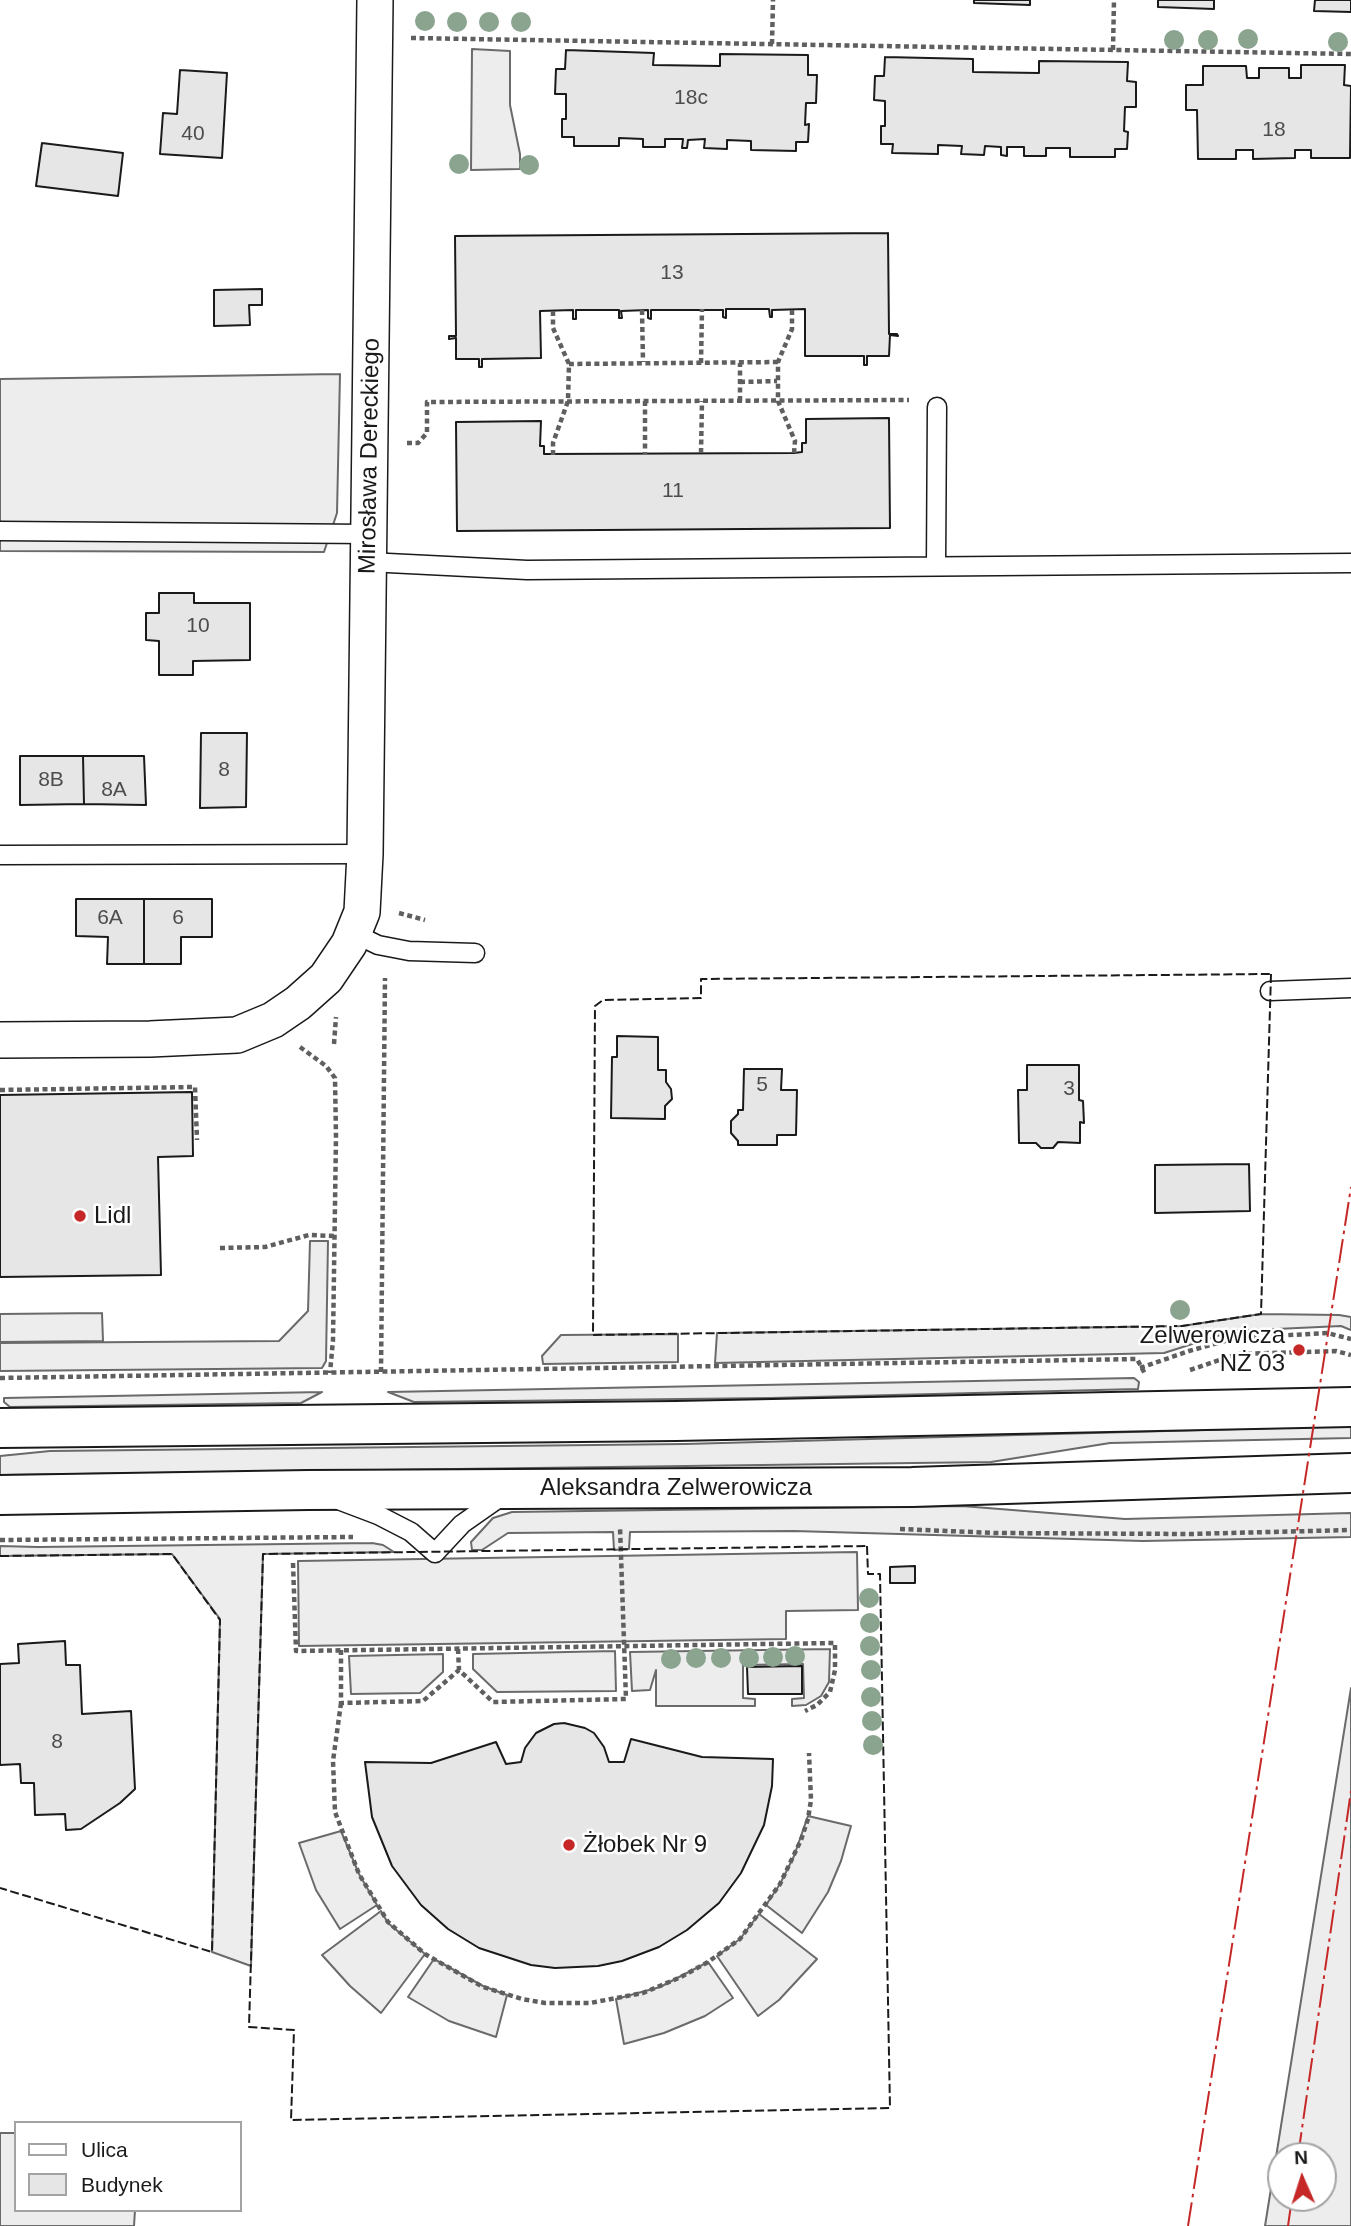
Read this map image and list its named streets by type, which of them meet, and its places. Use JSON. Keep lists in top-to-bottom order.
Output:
{
  "streets": {
    "street": ["Mirosława Dereckiego", "Aleksandra Zelwerowicza"]
  },
  "places": ["Lidl", "Zelwerowicza NŻ 03", "Żłobek Nr 9"],
  "house_numbers": [
    "18c",
    "18",
    "40",
    "13",
    "11",
    "10",
    "8",
    "8B",
    "8A",
    "6A",
    "6",
    "5",
    "3",
    "8"
  ],
  "legend": ["Ulica", "Budynek"],
  "north": "top"
}
